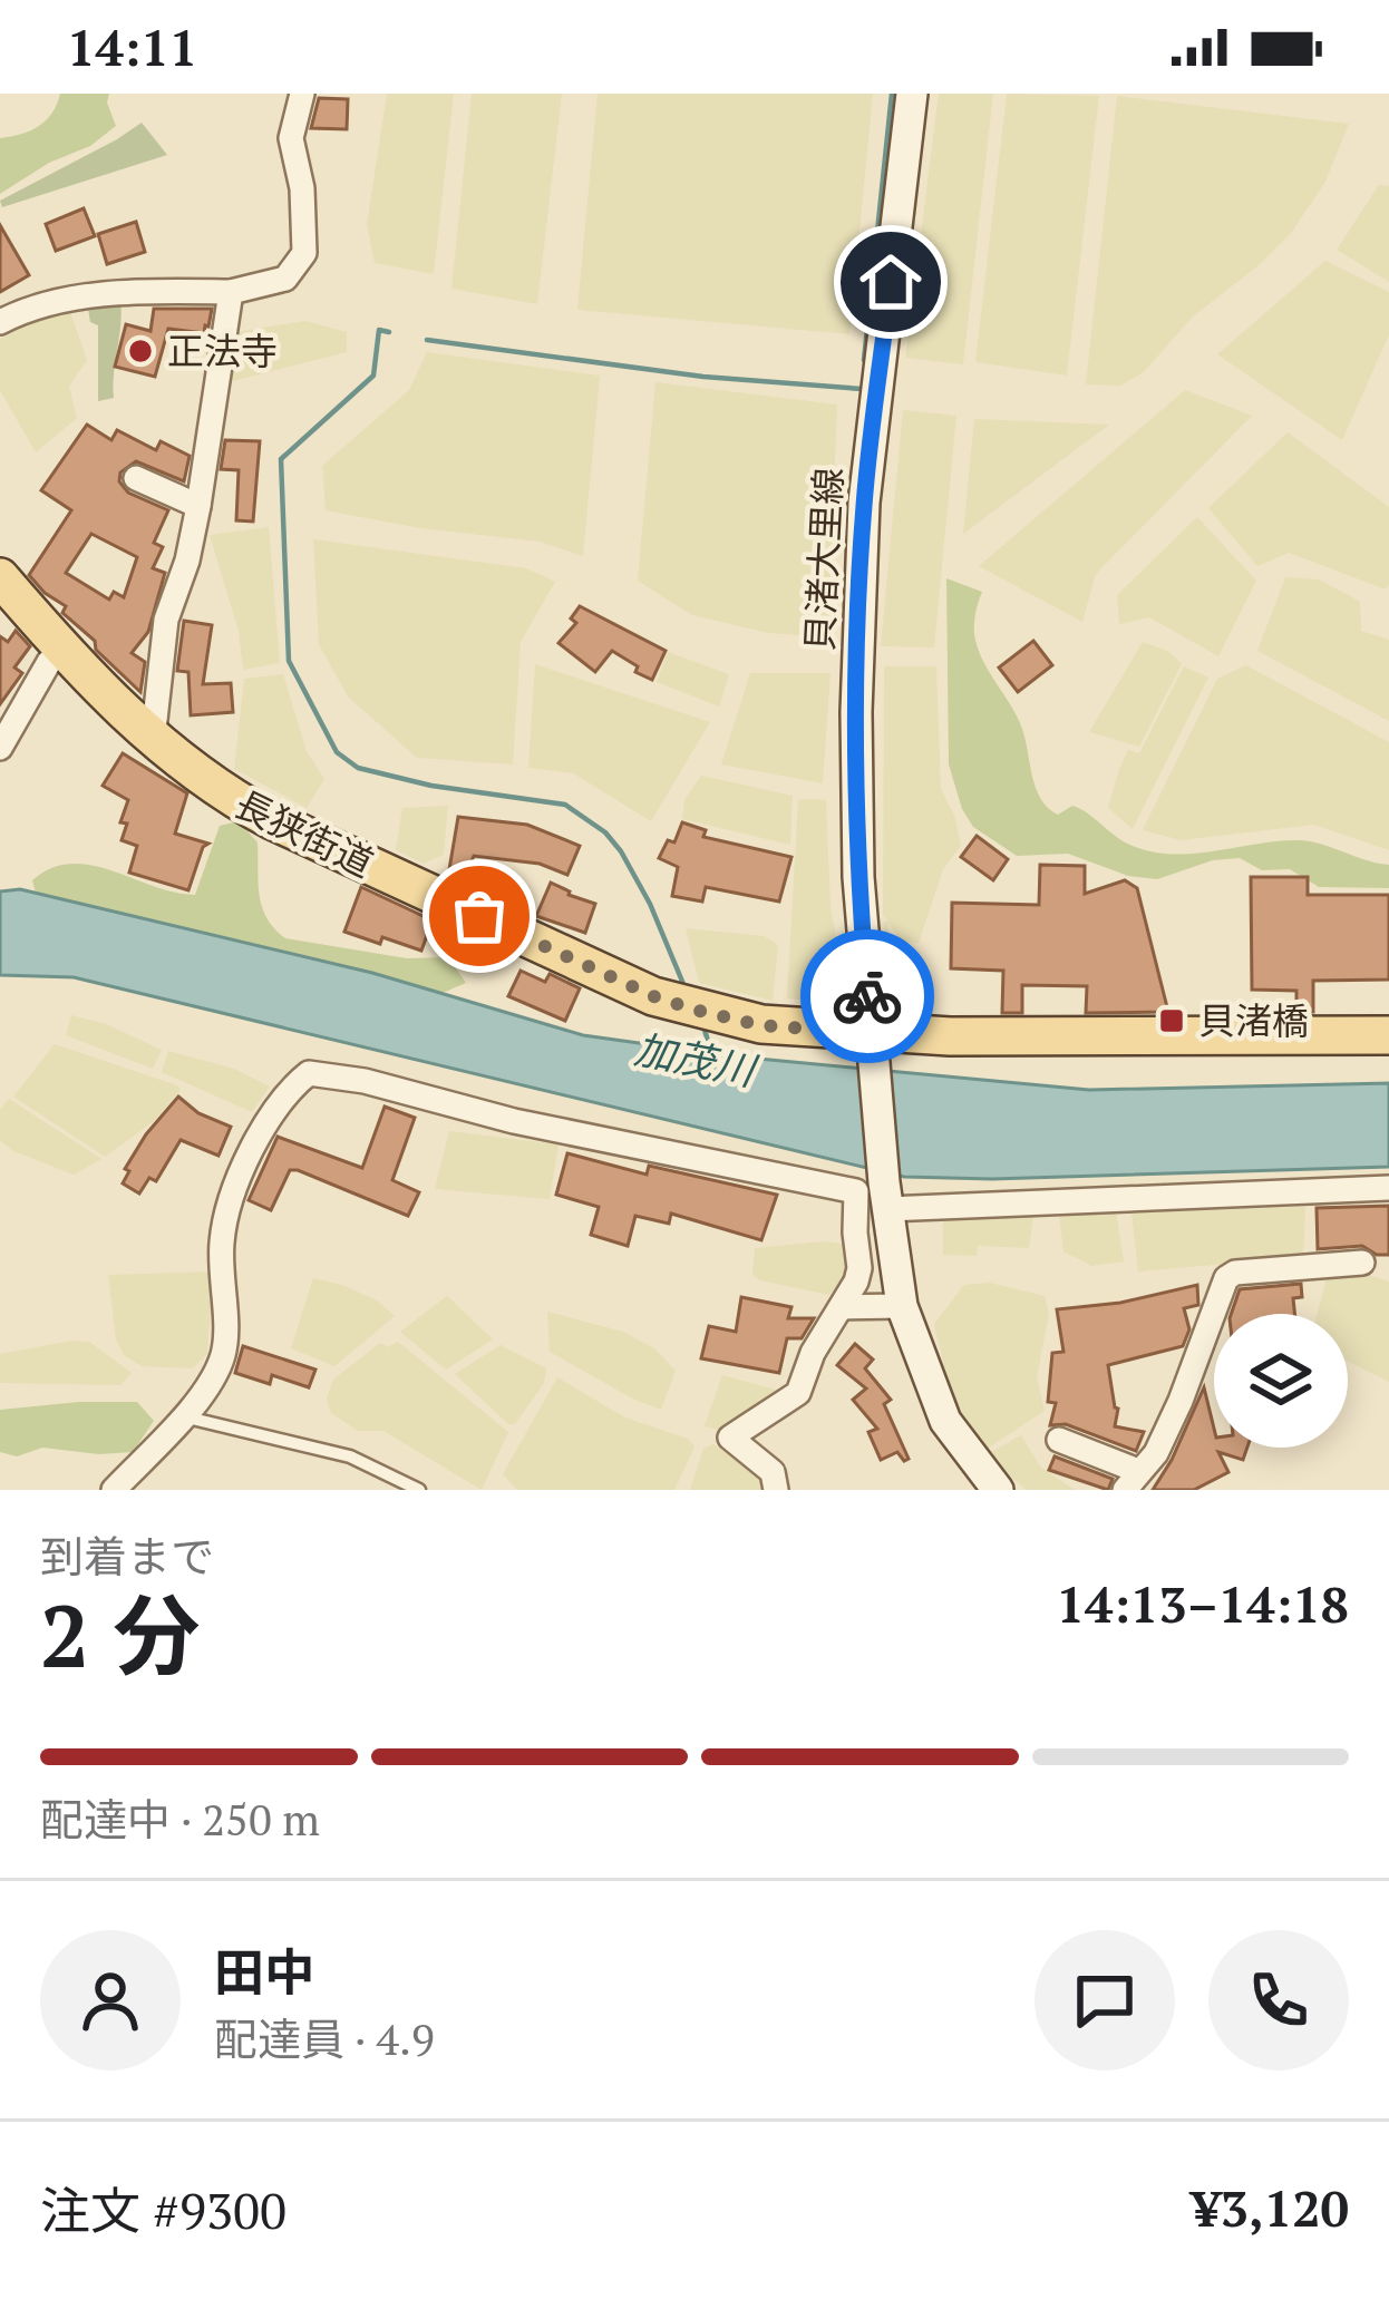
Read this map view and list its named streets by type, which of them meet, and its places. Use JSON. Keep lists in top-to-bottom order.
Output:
{
  "streets": {
    "main road": ["長狭街道"],
    "street": ["貝渚大里線"]
  },
  "crossings": [
    ["貝渚大里線", "長狭街道"]
  ],
  "water": ["加茂川"],
  "places": {
    "other": ["正法寺"],
    "transit": ["貝渚橋"]
  },
  "page": {
    "status": "14:11",
    "heading": ["2 分", "到着まで", "14:13–14:18"],
    "panel": [
      "田中",
      "配達員 · 4.9",
      "注文 #9300",
      "¥3,120"
    ],
    "bar": "配達中 · 250 m"
  }
}
